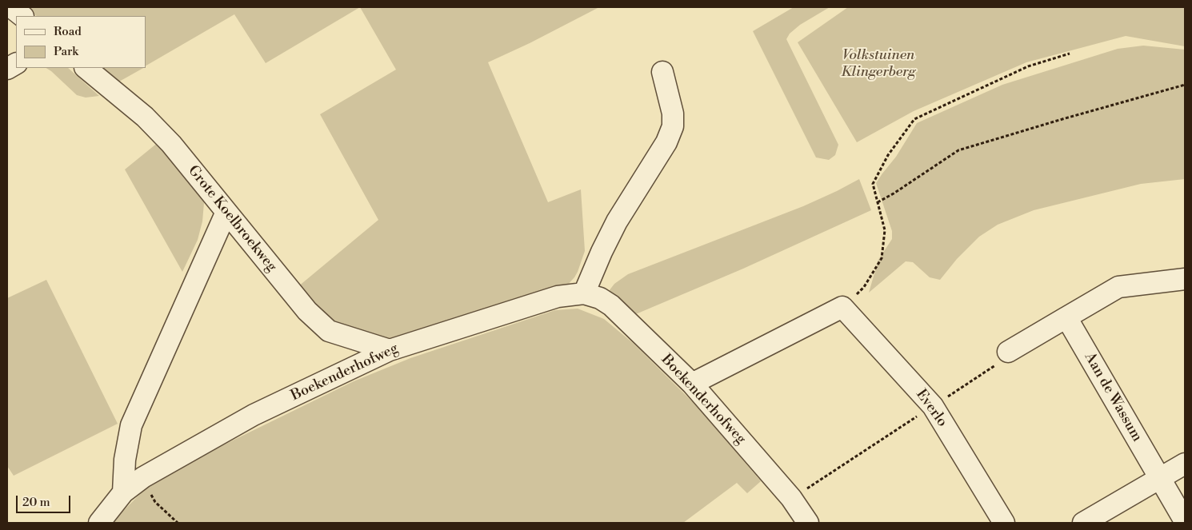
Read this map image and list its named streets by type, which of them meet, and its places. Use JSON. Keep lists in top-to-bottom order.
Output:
{
  "streets": {
    "street": [
      "Grote Koelbroekweg",
      "Boekenderhofweg",
      "Aan de Wassum",
      "Everlo"
    ]
  },
  "crossings": [
    ["Grote Koelbroekweg", "Boekenderhofweg"]
  ],
  "parks": ["Volkstuinen Klingerberg"],
  "legend": ["Road", "Park"],
  "scale_bar": "20 m"
}
